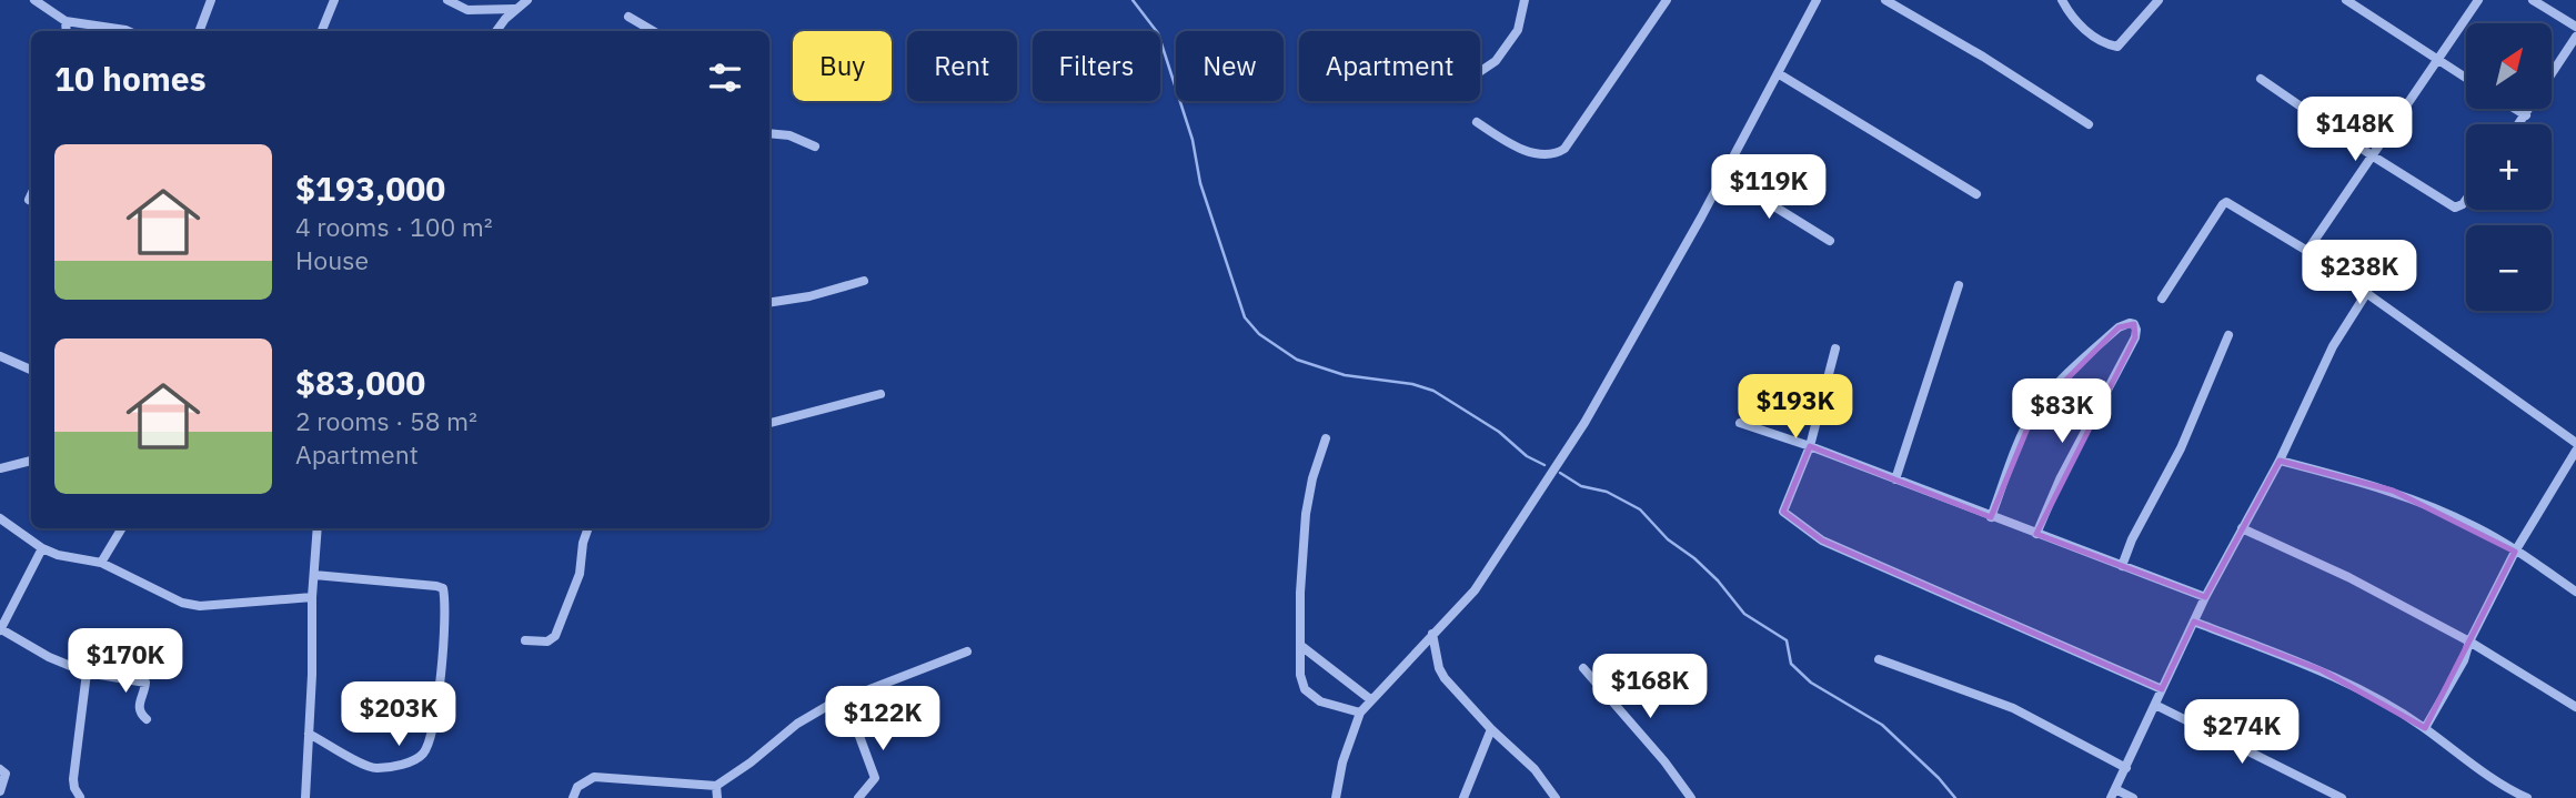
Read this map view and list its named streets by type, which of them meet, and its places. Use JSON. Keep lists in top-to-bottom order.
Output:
{
  "north": "top right",
  "page": {
    "map_buttons": ["+", "−"],
    "chip": [
      "Buy",
      "Rent",
      "Filters",
      "New",
      "Apartment"
    ],
    "heading": "10 homes",
    "price": [
      "$148K",
      "$119K",
      "$238K",
      "$193K",
      "$83K",
      "$170K",
      "$168K",
      "$203K",
      "$122K",
      "$274K"
    ],
    "list": [
      {
        "name": "$193,000",
        "note": "4 rooms · 100 m² · House"
      },
      {
        "name": "$83,000",
        "note": "2 rooms · 58 m² · Apartment"
      }
    ]
  }
}
